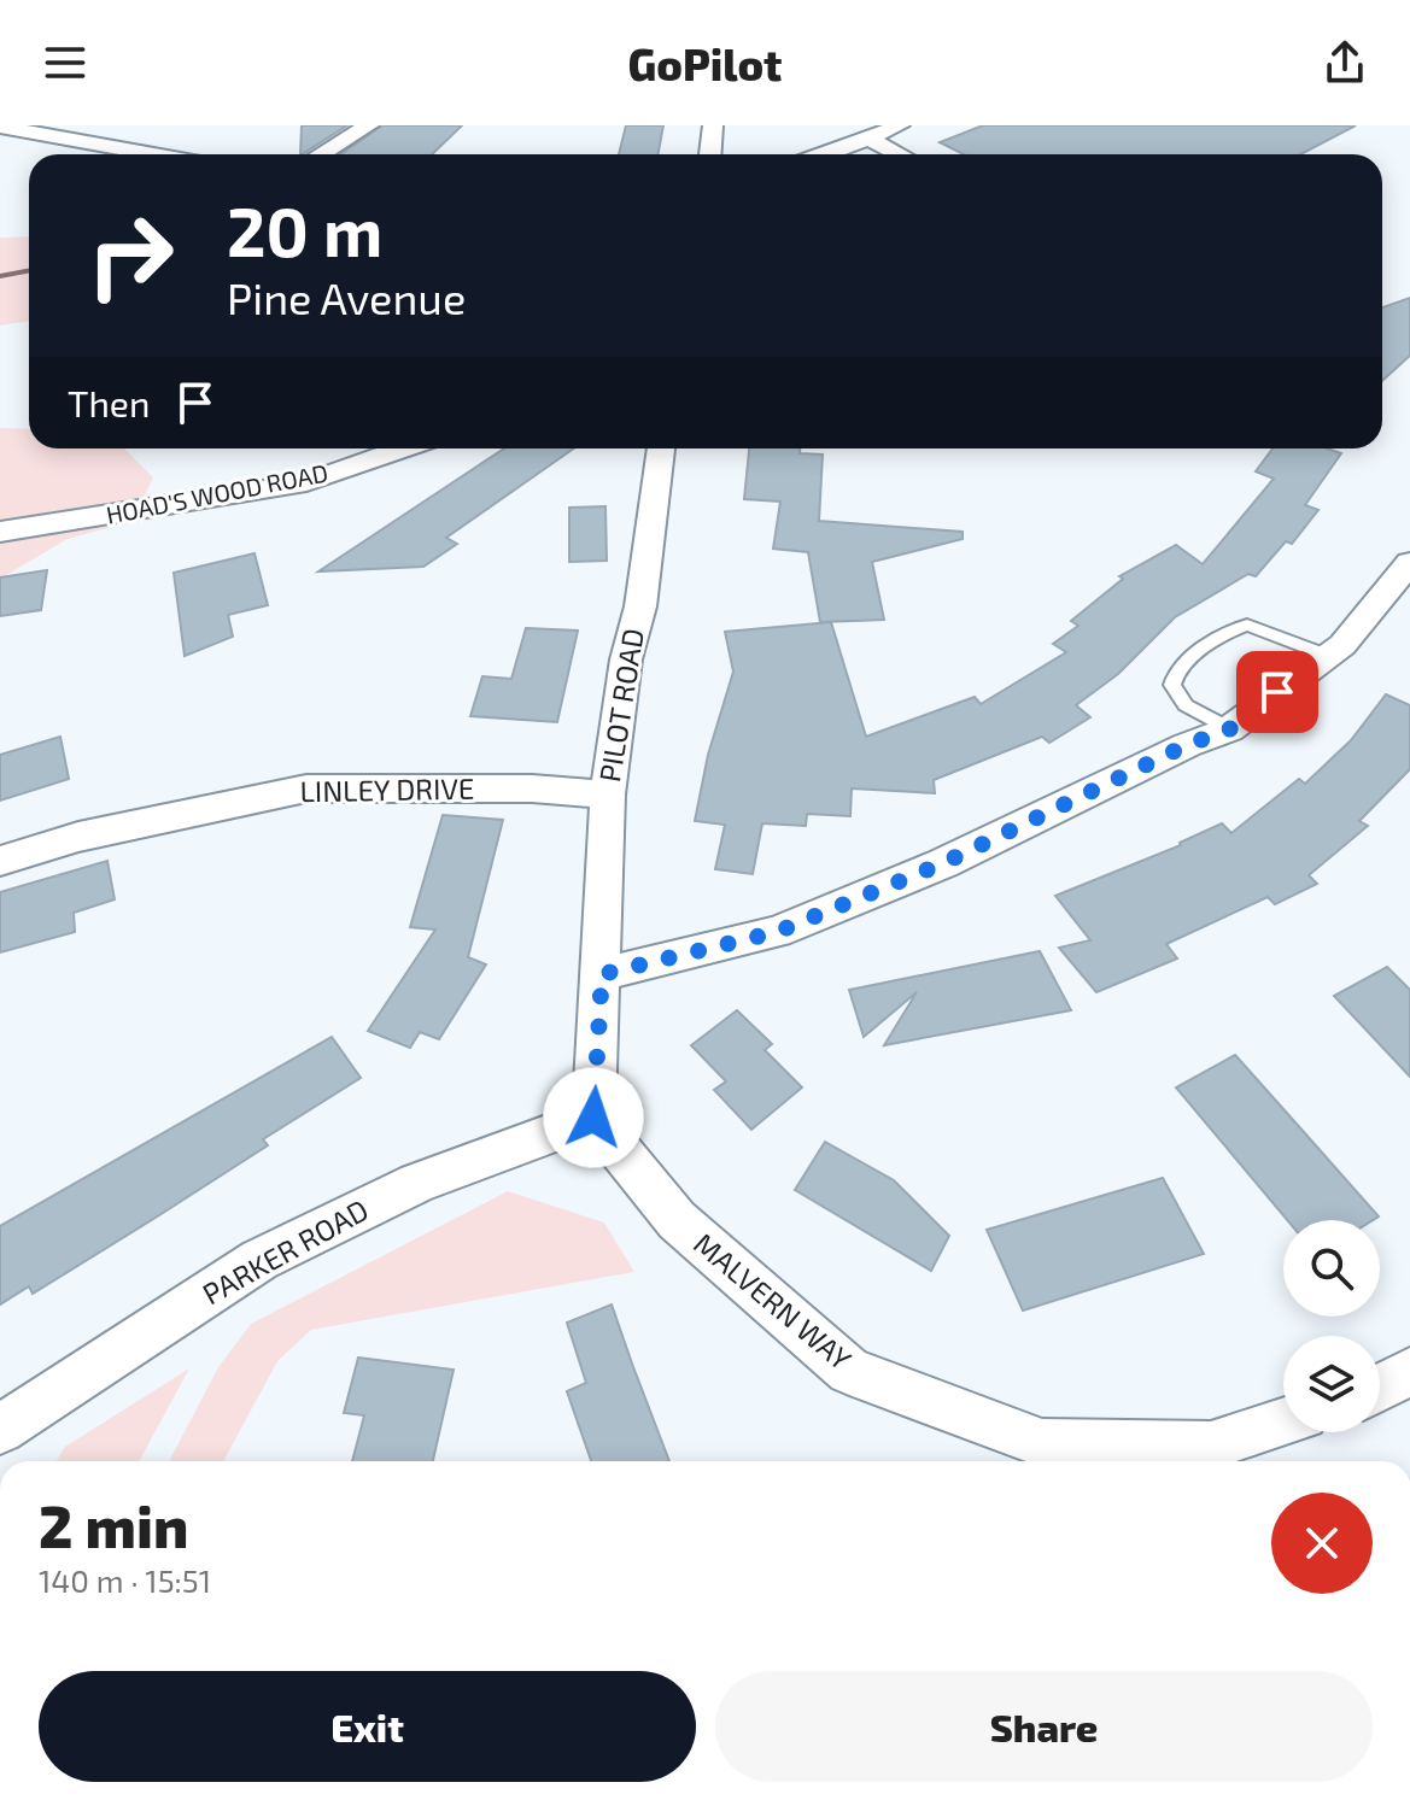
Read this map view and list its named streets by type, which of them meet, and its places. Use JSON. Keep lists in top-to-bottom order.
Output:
{
  "streets": {
    "street": [
      "HOAD'S WOOD ROAD",
      "PILOT ROAD",
      "LINLEY DRIVE",
      "PARKER ROAD",
      "MALVERN WAY"
    ]
  },
  "crossings": [
    ["PILOT ROAD", "LINLEY DRIVE"],
    ["PARKER ROAD", "MALVERN WAY"]
  ],
  "page": {
    "header": "GoPilot",
    "turn": ["20 m", "Pine Avenue"],
    "then": "Then",
    "heading": ["2 min", "140 m · 15:51"],
    "buttons": ["Exit", "Share"]
  }
}
